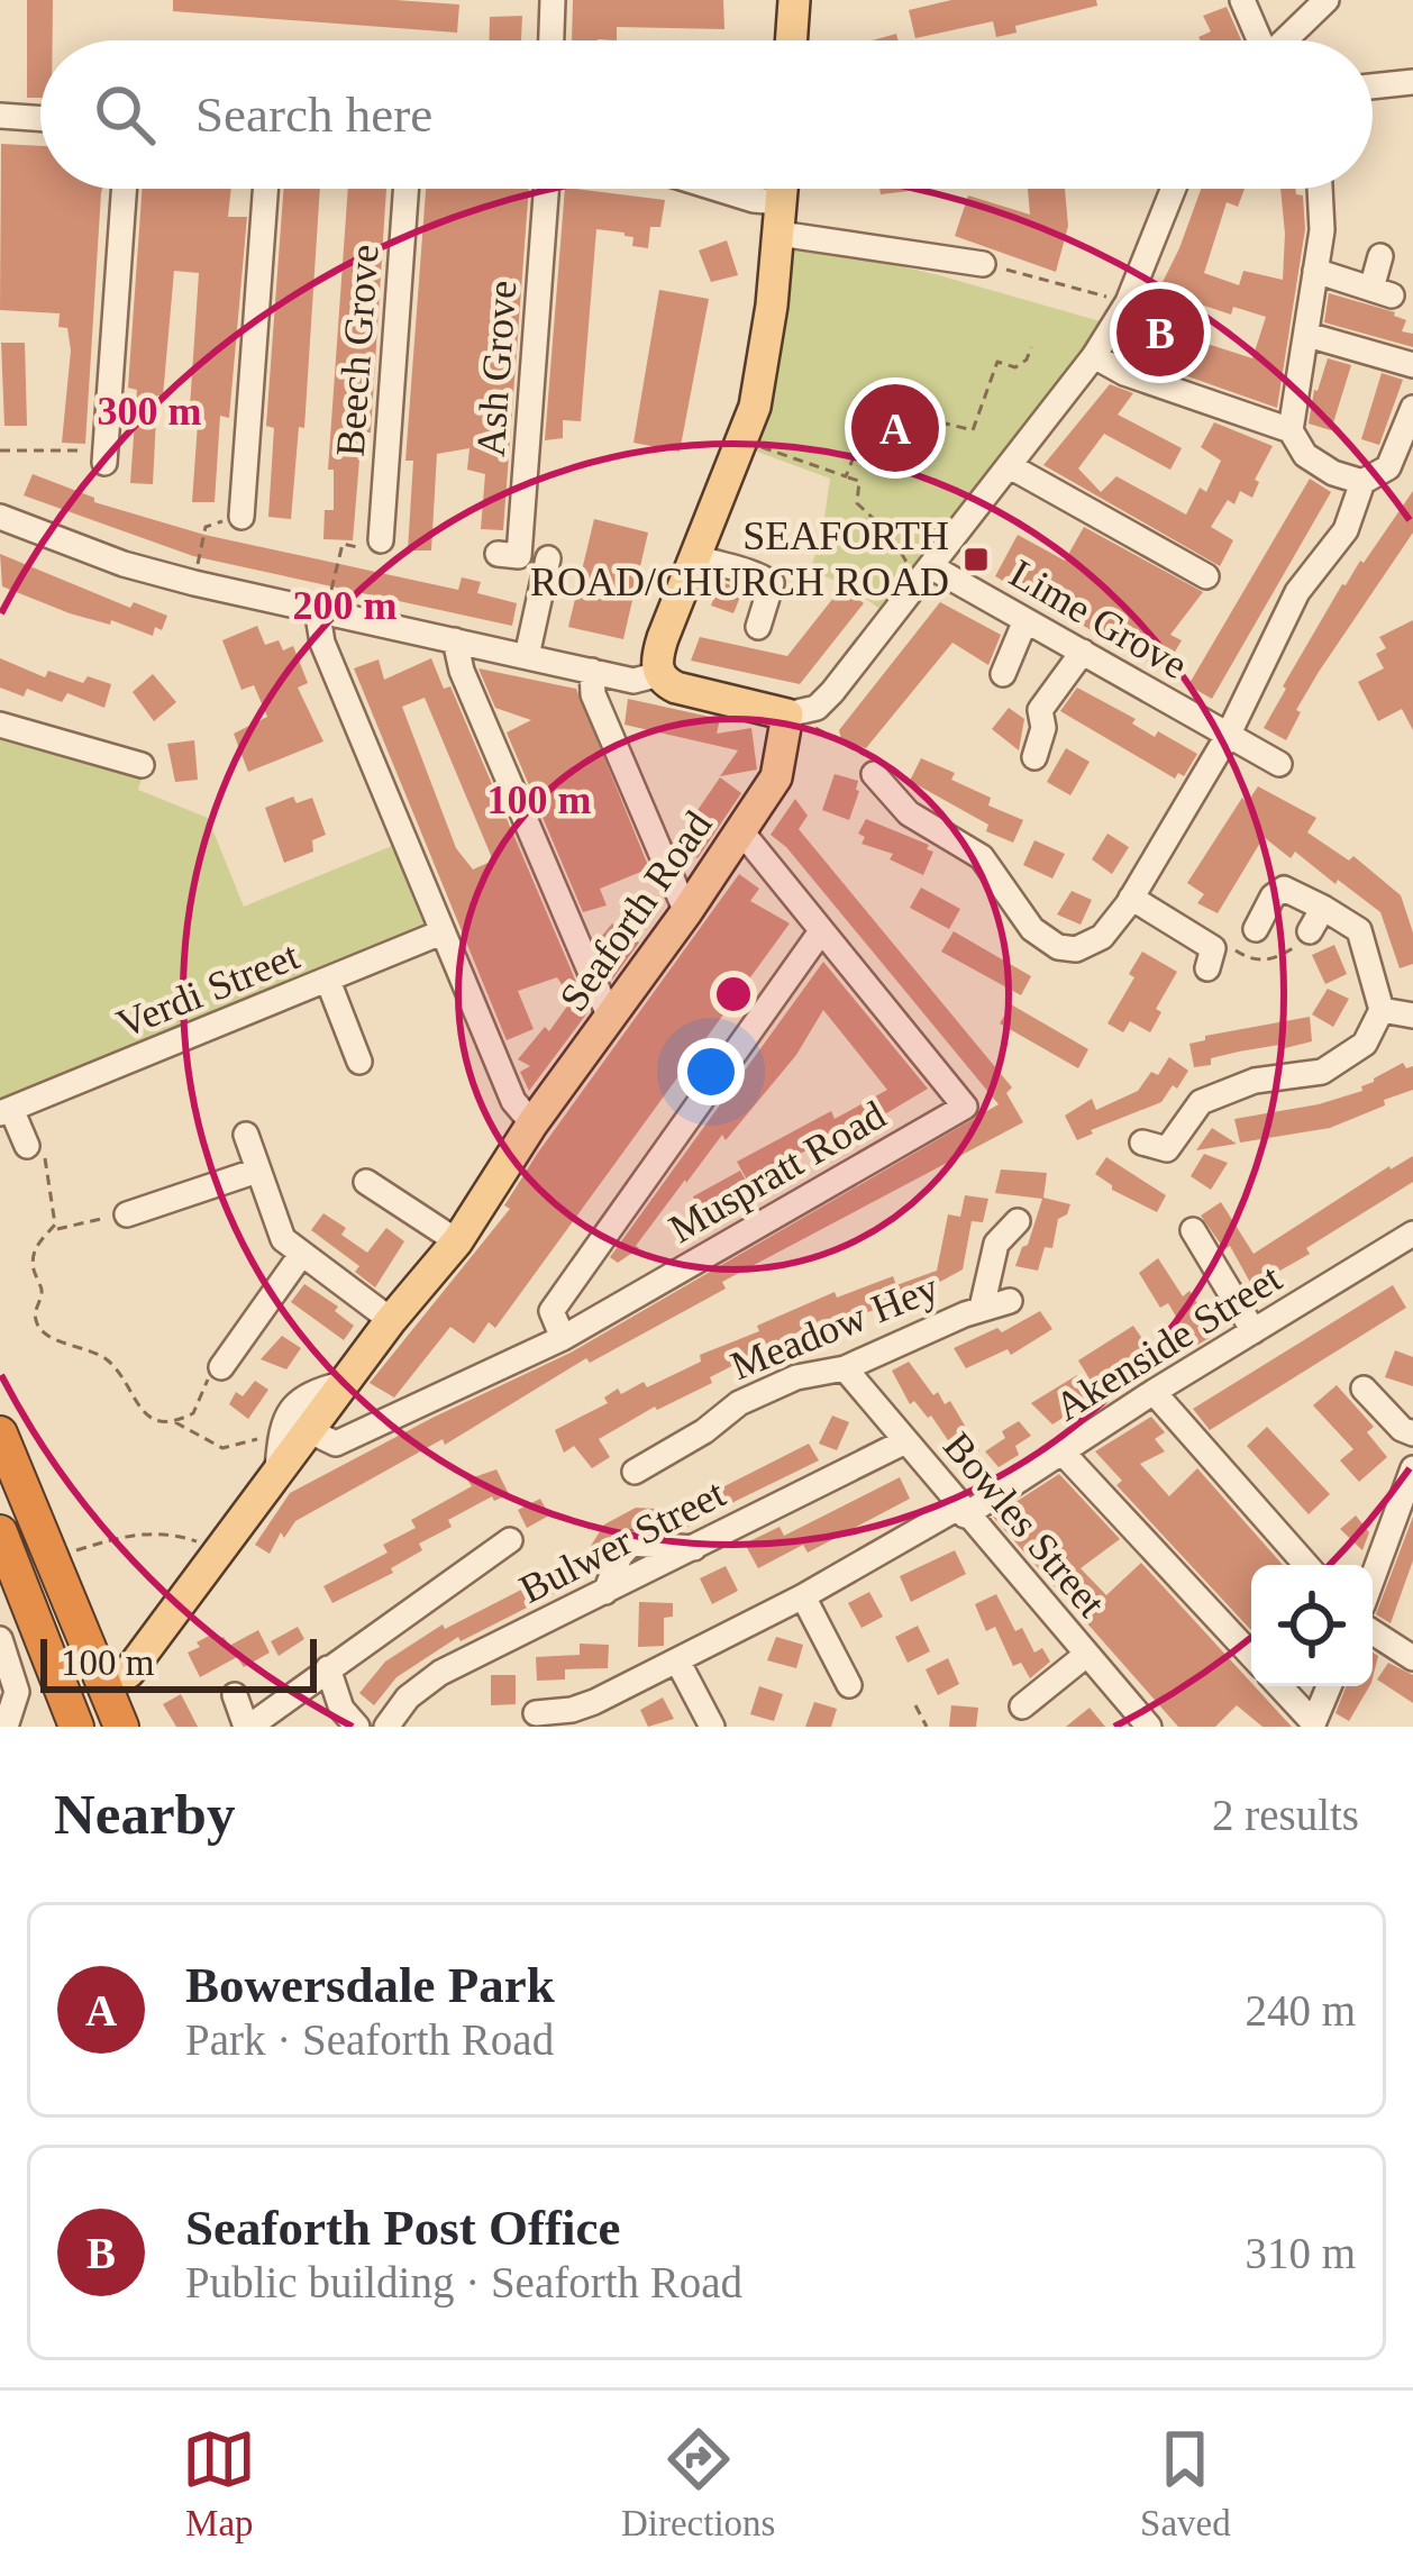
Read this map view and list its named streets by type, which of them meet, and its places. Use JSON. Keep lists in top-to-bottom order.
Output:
{
  "streets": {
    "main road": ["Seaforth Road"],
    "street": [
      "Beech Grove",
      "Ash Grove",
      "Lime Grove",
      "Verdi Street",
      "Muspratt Road",
      "Meadow Hey",
      "Akenside Street",
      "Bowles Street",
      "Bulwer Street"
    ]
  },
  "crossings": [
    ["Seaforth Road", "Muspratt Road"],
    ["Meadow Hey", "Bowles Street"],
    ["Akenside Street", "Bowles Street"],
    ["Bowles Street", "Bulwer Street"]
  ],
  "places": {
    "transit": ["SEAFORTH ROAD/CHURCH ROAD"]
  },
  "scale_bar": "100 m",
  "page": {
    "search": "Search here",
    "pins": ["B", "A"],
    "scale": "100 m",
    "heading": ["Nearby", "2 results"],
    "list": [
      {
        "mark": "A",
        "name": "Bowersdale Park",
        "note": "Park · Seaforth Road",
        "value": "240 m"
      },
      {
        "mark": "B",
        "name": "Seaforth Post Office",
        "note": "Public building · Seaforth Road",
        "value": "310 m"
      }
    ],
    "nav": ["Map", "Directions", "Saved"]
  },
  "rings": ["300 m", "200 m", "100 m"]
}
